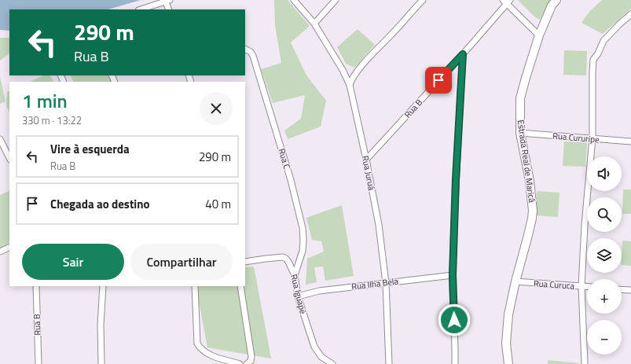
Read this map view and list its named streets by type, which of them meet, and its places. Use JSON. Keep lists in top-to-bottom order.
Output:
{
  "streets": {
    "main road": ["Estrada Real de Maricá"],
    "street": [
      "Rua B",
      "Rua Cururipe",
      "Rua C",
      "Rua Juruá",
      "Rua Ilha Bela",
      "Rua Curuca",
      "Rua Iguapé"
    ]
  },
  "crossings": [
    ["Rua B", "Rua Juruá"],
    ["Rua Cururipe", "Estrada Real de Maricá"],
    ["Rua C", "Rua Iguapé"],
    ["Estrada Real de Maricá", "Rua Curuca"],
    ["Rua Juruá", "Rua Ilha Bela"],
    ["Rua Ilha Bela", "Rua Iguapé"]
  ],
  "page": {
    "turn": ["290 m", "Rua B"],
    "heading": ["1 min", "330 m · 13:22"],
    "list": [
      {
        "name": "Vire à esquerda",
        "note": "Rua B",
        "value": "290 m"
      },
      {
        "name": "Chegada ao destino",
        "value": "40 m"
      }
    ],
    "map_buttons": ["+", "−"],
    "buttons": ["Sair", "Compartilhar"]
  }
}
